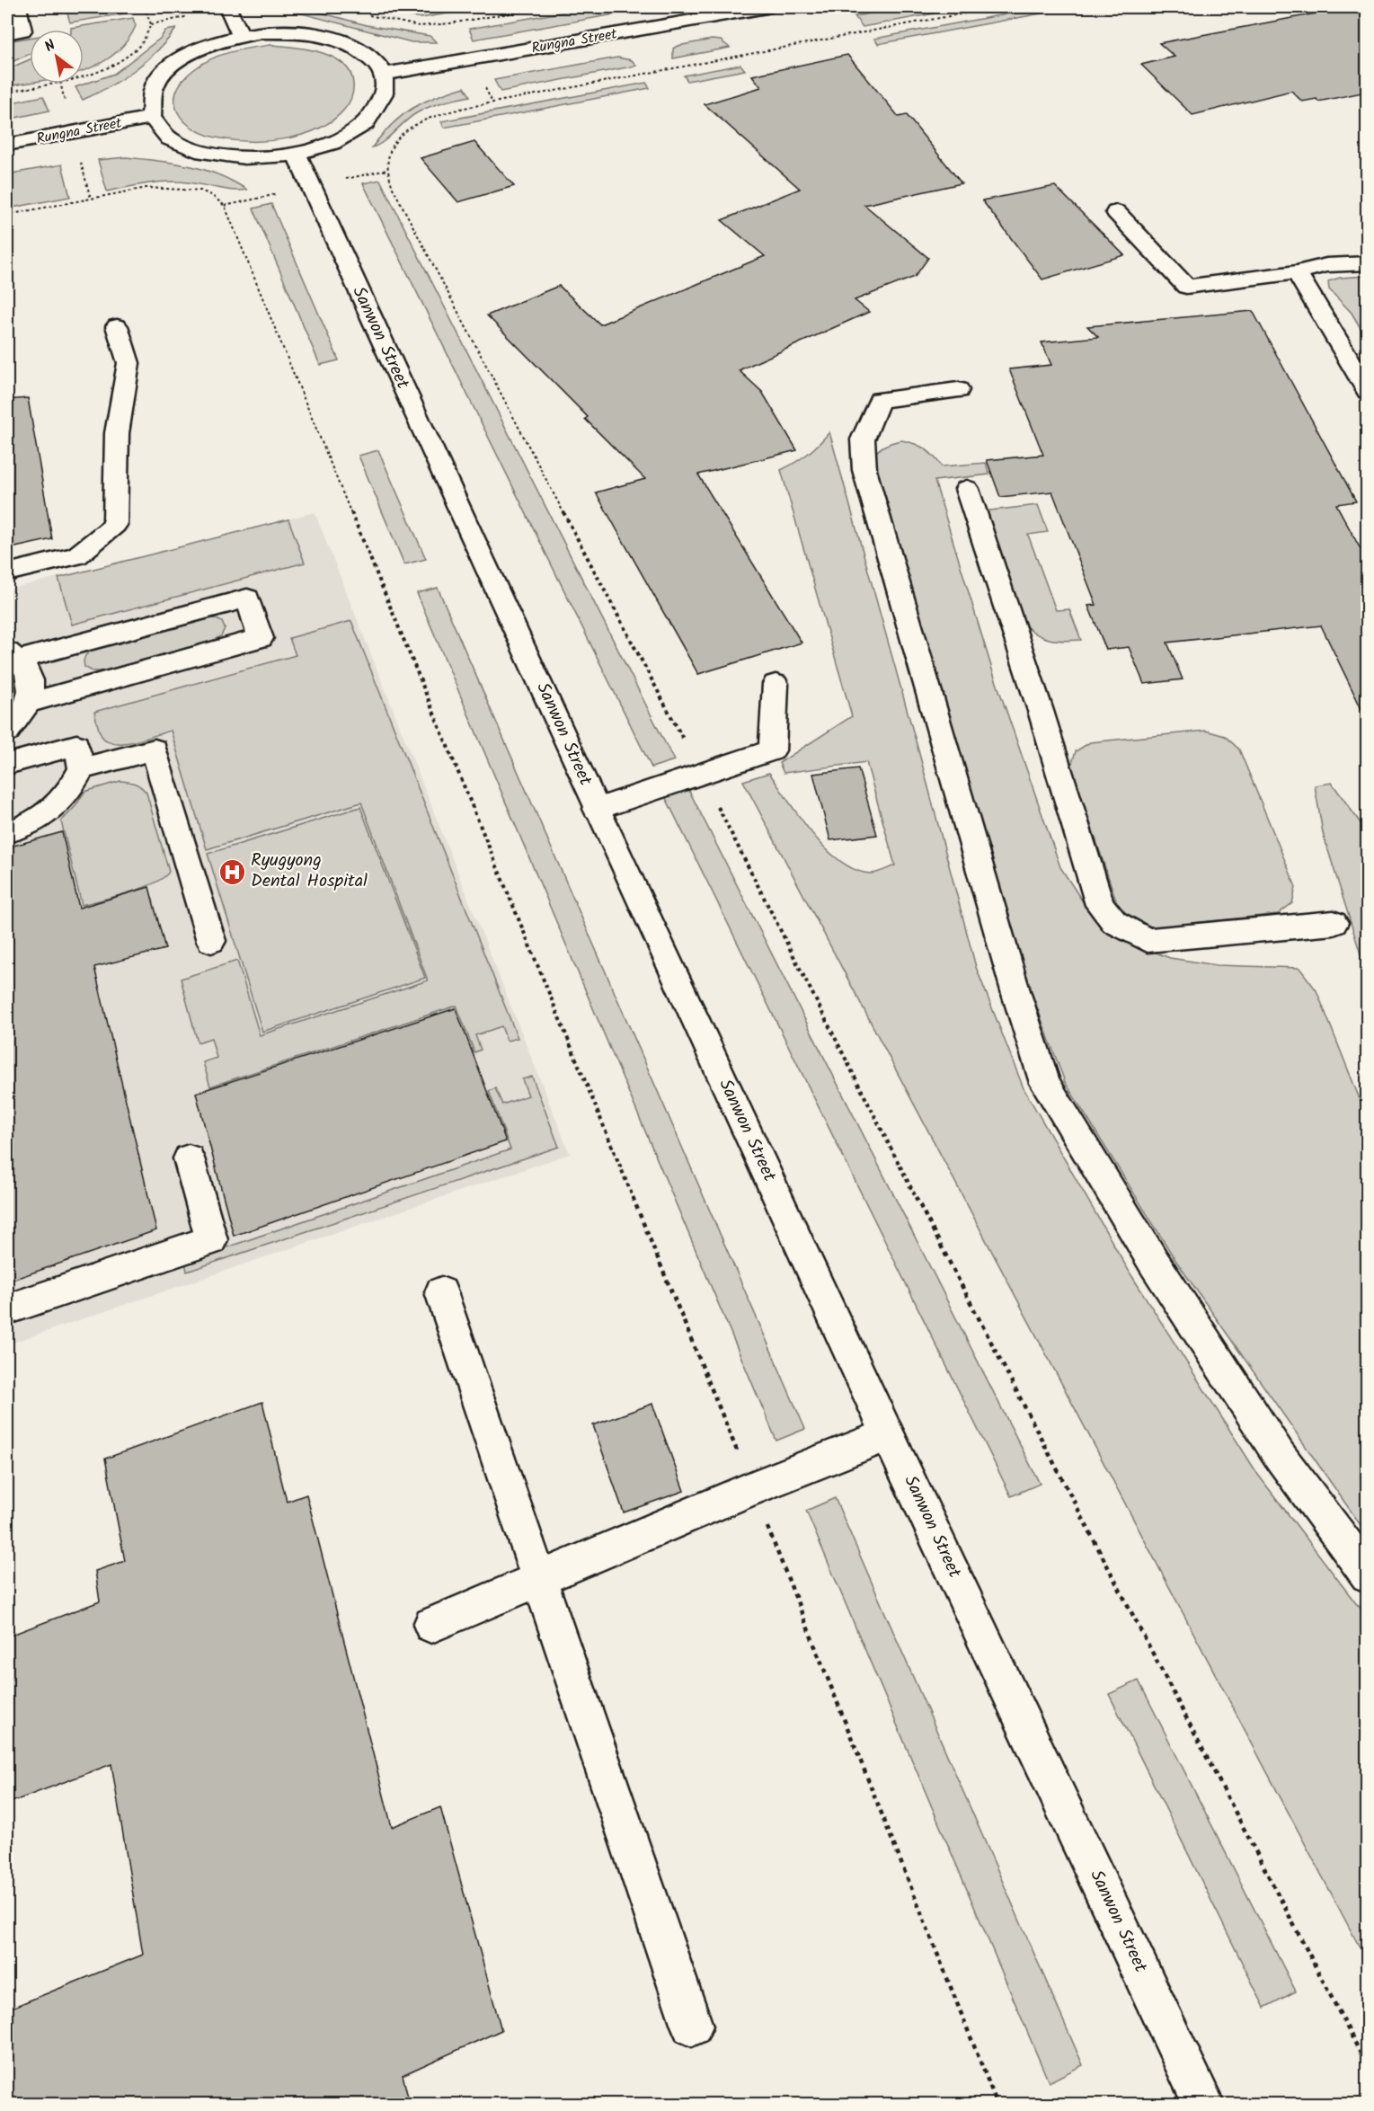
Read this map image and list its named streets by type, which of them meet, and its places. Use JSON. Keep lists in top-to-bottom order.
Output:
{
  "streets": {
    "main road": ["Rungna Street", "Sanwon Street"]
  },
  "places": {
    "hospital": ["Ryugyong Dental Hospital"]
  },
  "north": "top left"
}
